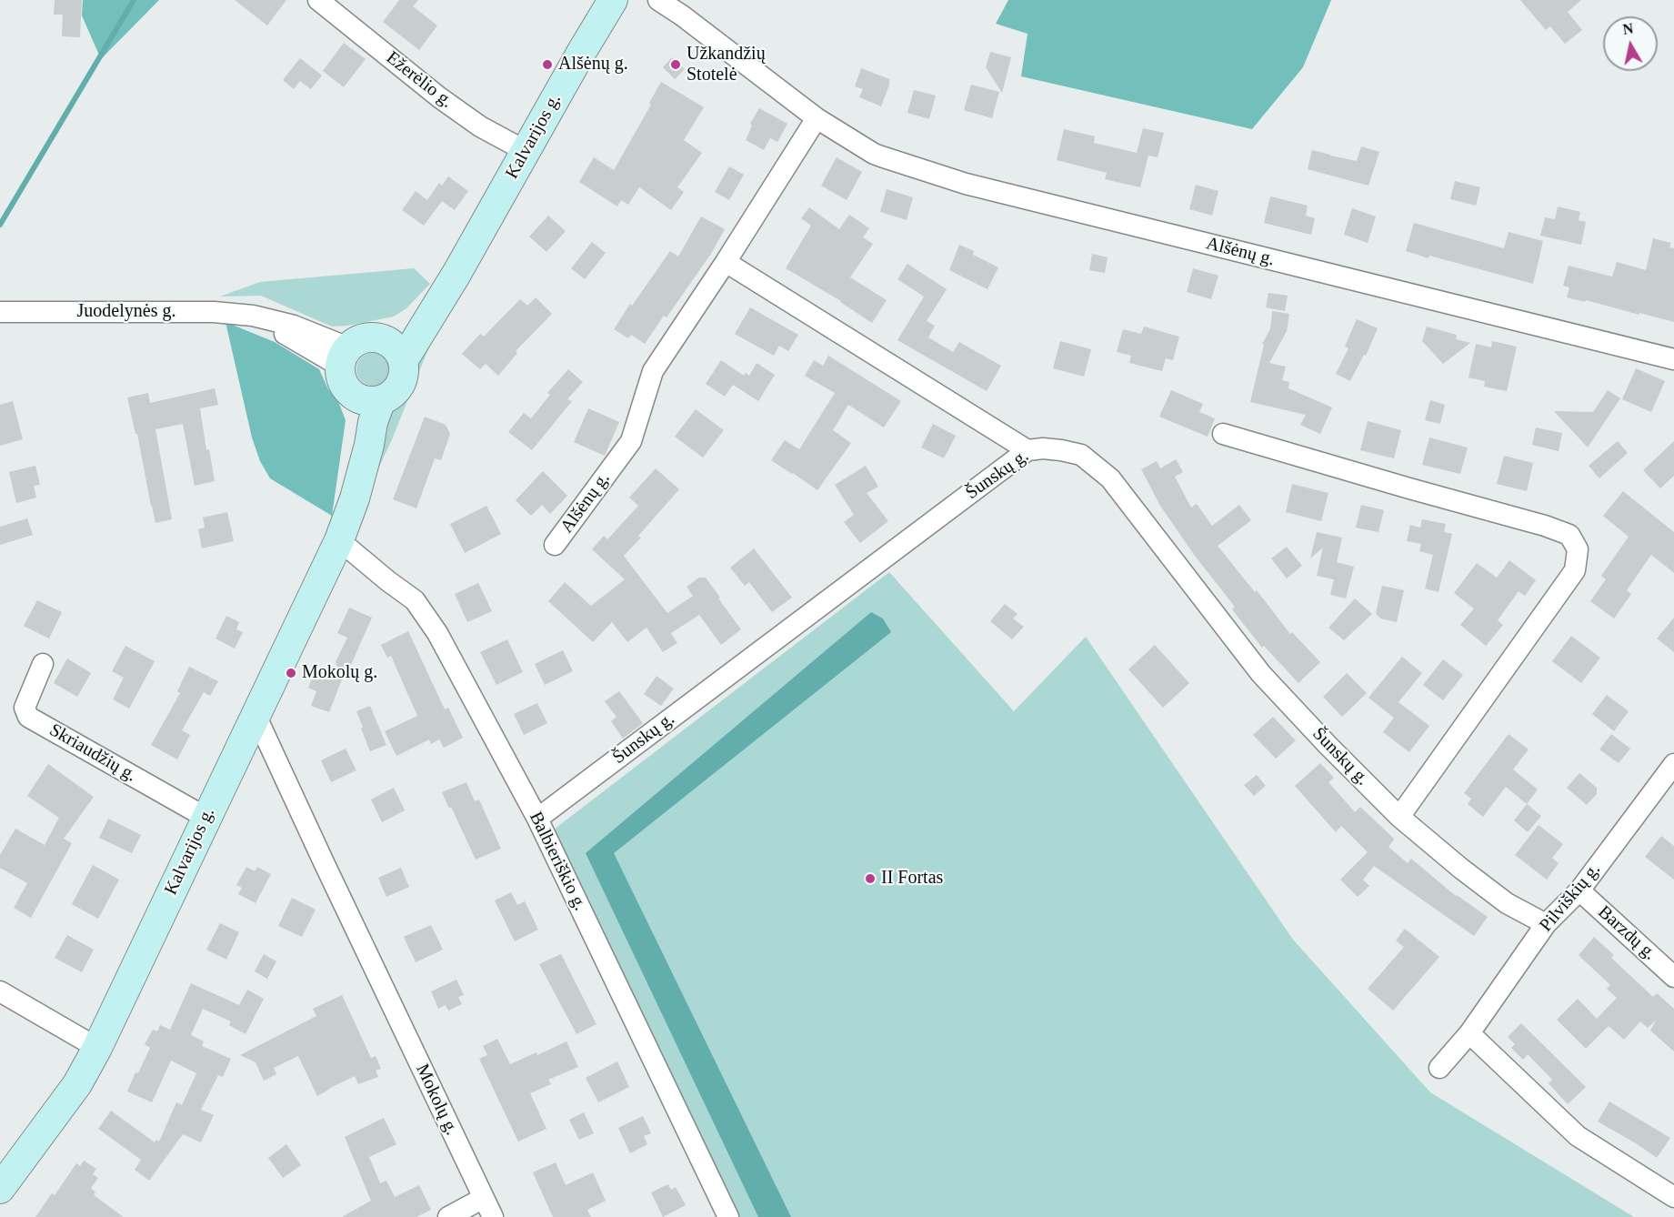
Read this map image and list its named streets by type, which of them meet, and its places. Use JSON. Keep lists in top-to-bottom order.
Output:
{
  "streets": {
    "main road": ["Kalvarijos g."],
    "street": [
      "Ežerėlio g.",
      "Alšėnų g.",
      "Juodelynės g.",
      "Šunskų g.",
      "Skriaudžių g.",
      "Balbieriškio g.",
      "Pilviškių g.",
      "Barzdų g.",
      "Mokolų g."
    ]
  },
  "crossings": [
    ["Ežerėlio g.", "Kalvarijos g."],
    ["Kalvarijos g.", "Juodelynės g."],
    ["Kalvarijos g.", "Skriaudžių g."],
    ["Kalvarijos g.", "Balbieriškio g."],
    ["Kalvarijos g.", "Mokolų g."],
    ["Šunskų g.", "Balbieriškio g."],
    ["Šunskų g.", "Pilviškių g."],
    ["Pilviškių g.", "Barzdų g."]
  ],
  "places": [
    "Alšėnų g.",
    "Užkandžių Stotelė",
    "Mokolų g.",
    "II Fortas"
  ],
  "north": "top"
}
